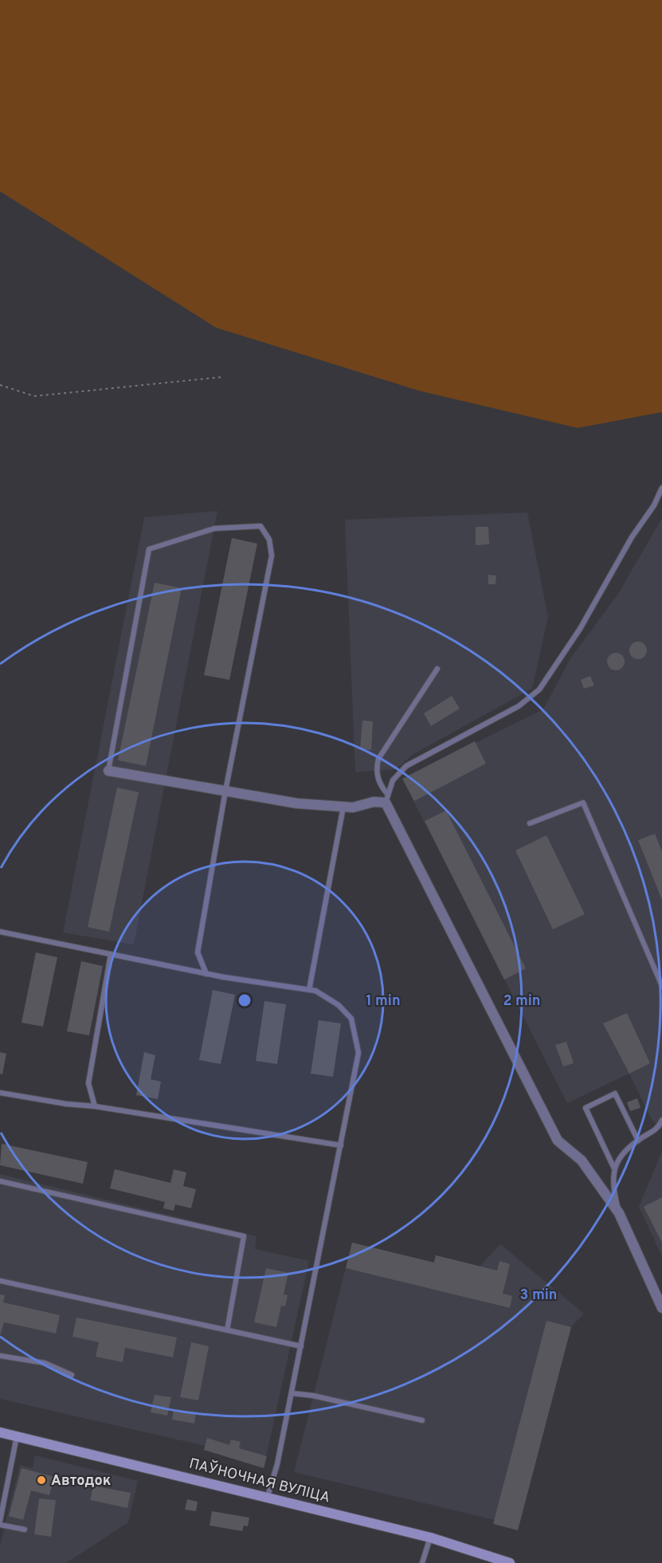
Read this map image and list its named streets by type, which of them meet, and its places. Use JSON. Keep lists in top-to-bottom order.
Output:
{
  "streets": {
    "street": ["ПАЎНОЧНАЯ ВУЛІЦА"]
  },
  "places": ["Автодок"],
  "rings": ["1 min", "2 min", "3 min"]
}
